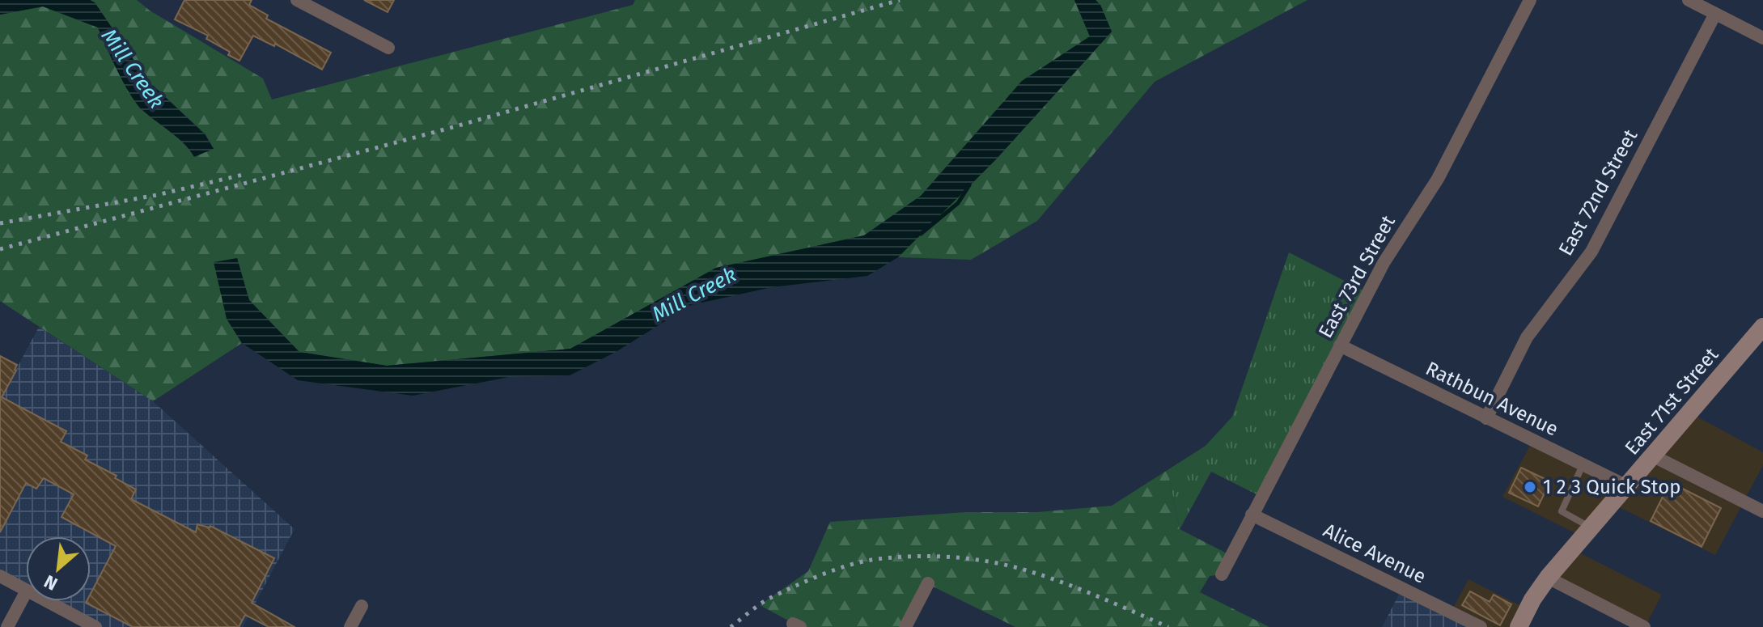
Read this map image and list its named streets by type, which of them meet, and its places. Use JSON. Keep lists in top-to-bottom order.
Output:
{
  "streets": {
    "main road": ["East 71st Street"],
    "street": [
      "East 72nd Street",
      "East 73rd Street",
      "Rathbun Avenue",
      "Alice Avenue"
    ]
  },
  "crossings": [
    ["East 72nd Street", "Rathbun Avenue"],
    ["East 73rd Street", "Rathbun Avenue"],
    ["East 73rd Street", "Alice Avenue"],
    ["Rathbun Avenue", "East 71st Street"]
  ],
  "water": ["Mill Creek"],
  "places": ["1 2 3 Quick Stop"],
  "north": "bottom left"
}
